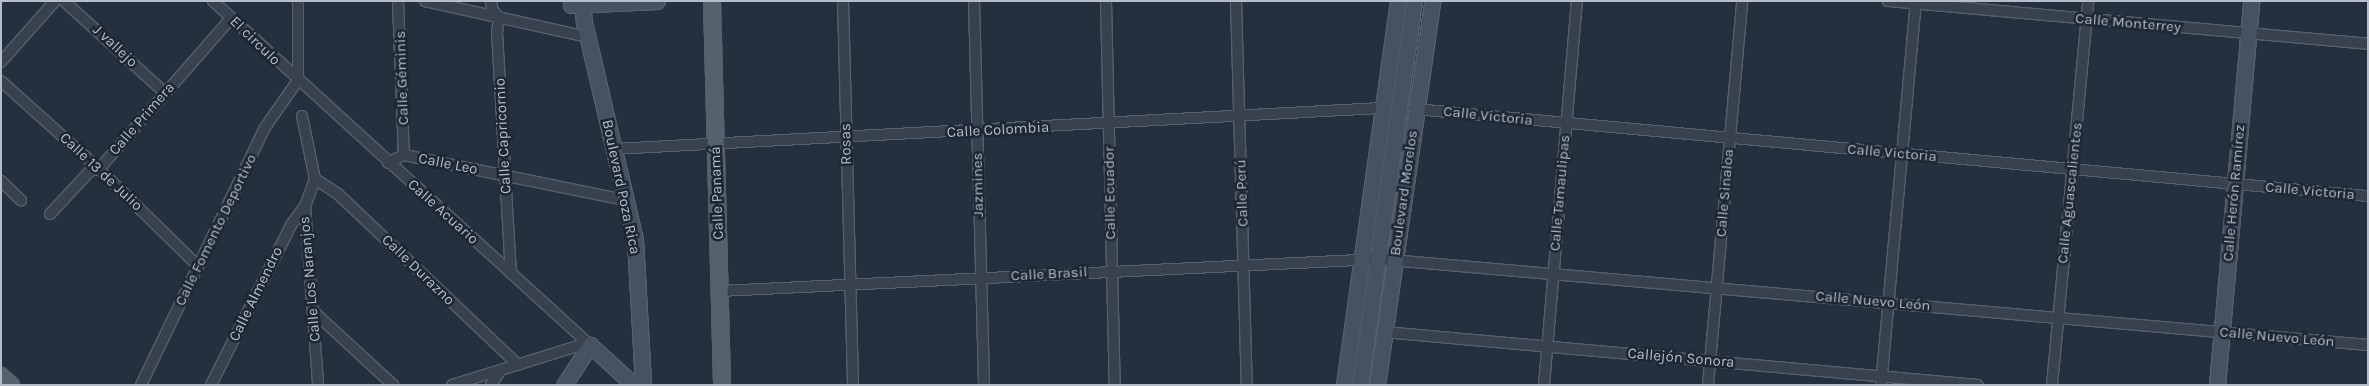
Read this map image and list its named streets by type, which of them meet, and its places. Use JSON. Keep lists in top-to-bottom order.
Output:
{
  "streets": {
    "main road": ["Calle Panamá"],
    "street": [
      "Calle Monterrey",
      "El circulo",
      "J vallejo",
      "Calle Géminis",
      "Calle Victoria",
      "Calle Primera",
      "Calle Colombia",
      "Calle Capricornio",
      "Rosas",
      "Calle Leo",
      "Calle 13 de Julio",
      "Jazmines",
      "Boulevard Poza Rica",
      "Calle Ecuador",
      "Calle Perú",
      "Boulevard Morelos",
      "Calle Tamaulipas",
      "Calle Sinaloa",
      "Calle Aguascalientes",
      "Calle Herón Ramírez",
      "Calle Acuario",
      "Calle Fomento Deportivo",
      "Calle Durazno",
      "Calle Brasil",
      "Calle Los Naranjos",
      "Calle Almendro",
      "Calle Nuevo León",
      "Callejón Sonora"
    ]
  },
  "crossings": [
    ["Calle Monterrey", "Calle Aguascalientes"],
    ["Calle Monterrey", "Calle Herón Ramírez"],
    ["El circulo", "Calle Primera"],
    ["El circulo", "Calle Acuario"],
    ["El circulo", "Calle Fomento Deportivo"],
    ["J vallejo", "Calle Primera"],
    ["Calle Géminis", "Calle Leo"],
    ["Calle Victoria", "Boulevard Morelos"],
    ["Calle Victoria", "Calle Tamaulipas"],
    ["Calle Victoria", "Calle Sinaloa"],
    ["Calle Victoria", "Calle Aguascalientes"],
    ["Calle Victoria", "Calle Herón Ramírez"],
    ["Calle Primera", "Calle 13 de Julio"],
    ["Calle Colombia", "Rosas"],
    ["Calle Colombia", "Jazmines"],
    ["Calle Colombia", "Boulevard Poza Rica"],
    ["Calle Colombia", "Calle Panamá"],
    ["Calle Colombia", "Calle Ecuador"],
    ["Calle Colombia", "Calle Perú"],
    ["Calle Capricornio", "Calle Leo"],
    ["Calle Capricornio", "Calle Acuario"],
    ["Rosas", "Calle Brasil"],
    ["Calle Leo", "Boulevard Poza Rica"],
    ["Calle Leo", "Calle Acuario"],
    ["Calle 13 de Julio", "Calle Fomento Deportivo"],
    ["Jazmines", "Calle Brasil"],
    ["Calle Panamá", "Calle Brasil"],
    ["Calle Ecuador", "Calle Brasil"],
    ["Calle Perú", "Calle Brasil"],
    ["Boulevard Morelos", "Calle Brasil"],
    ["Boulevard Morelos", "Calle Nuevo León"],
    ["Boulevard Morelos", "Callejón Sonora"],
    ["Calle Tamaulipas", "Calle Nuevo León"],
    ["Calle Tamaulipas", "Callejón Sonora"],
    ["Calle Sinaloa", "Calle Nuevo León"],
    ["Calle Sinaloa", "Callejón Sonora"],
    ["Calle Aguascalientes", "Calle Nuevo León"],
    ["Calle Herón Ramírez", "Calle Nuevo León"],
    ["Calle Acuario", "Calle Fomento Deportivo"],
    ["Calle Durazno", "Calle Los Naranjos"],
    ["Calle Brasil", "Calle Nuevo León"],
    ["Calle Los Naranjos", "Calle Almendro"]
  ]
}
